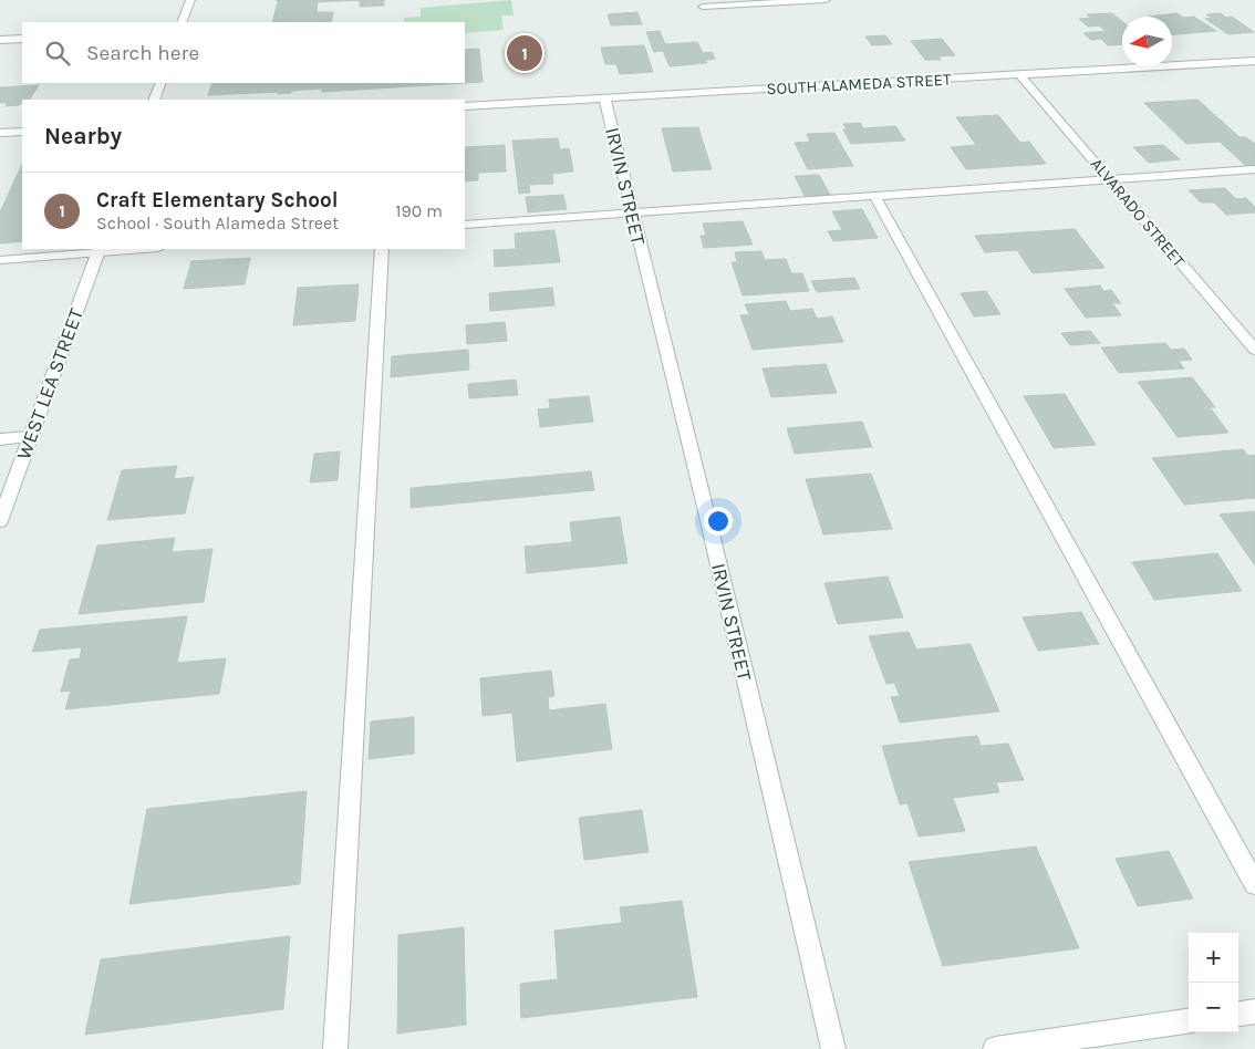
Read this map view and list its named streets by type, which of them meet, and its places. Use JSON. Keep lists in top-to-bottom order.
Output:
{
  "streets": {
    "street": [
      "SOUTH ALAMEDA STREET",
      "IRVIN STREET",
      "ALVARADO STREET",
      "WEST LEA STREET"
    ]
  },
  "crossings": [
    ["SOUTH ALAMEDA STREET", "IRVIN STREET"],
    ["SOUTH ALAMEDA STREET", "ALVARADO STREET"]
  ],
  "north": "left",
  "page": {
    "search": "Search here",
    "pins": "1",
    "heading": "Nearby",
    "list": [
      {
        "mark": "1",
        "name": "Craft Elementary School",
        "note": "School · South Alameda Street",
        "value": "190 m"
      }
    ],
    "map_buttons": ["+", "−"]
  }
}
